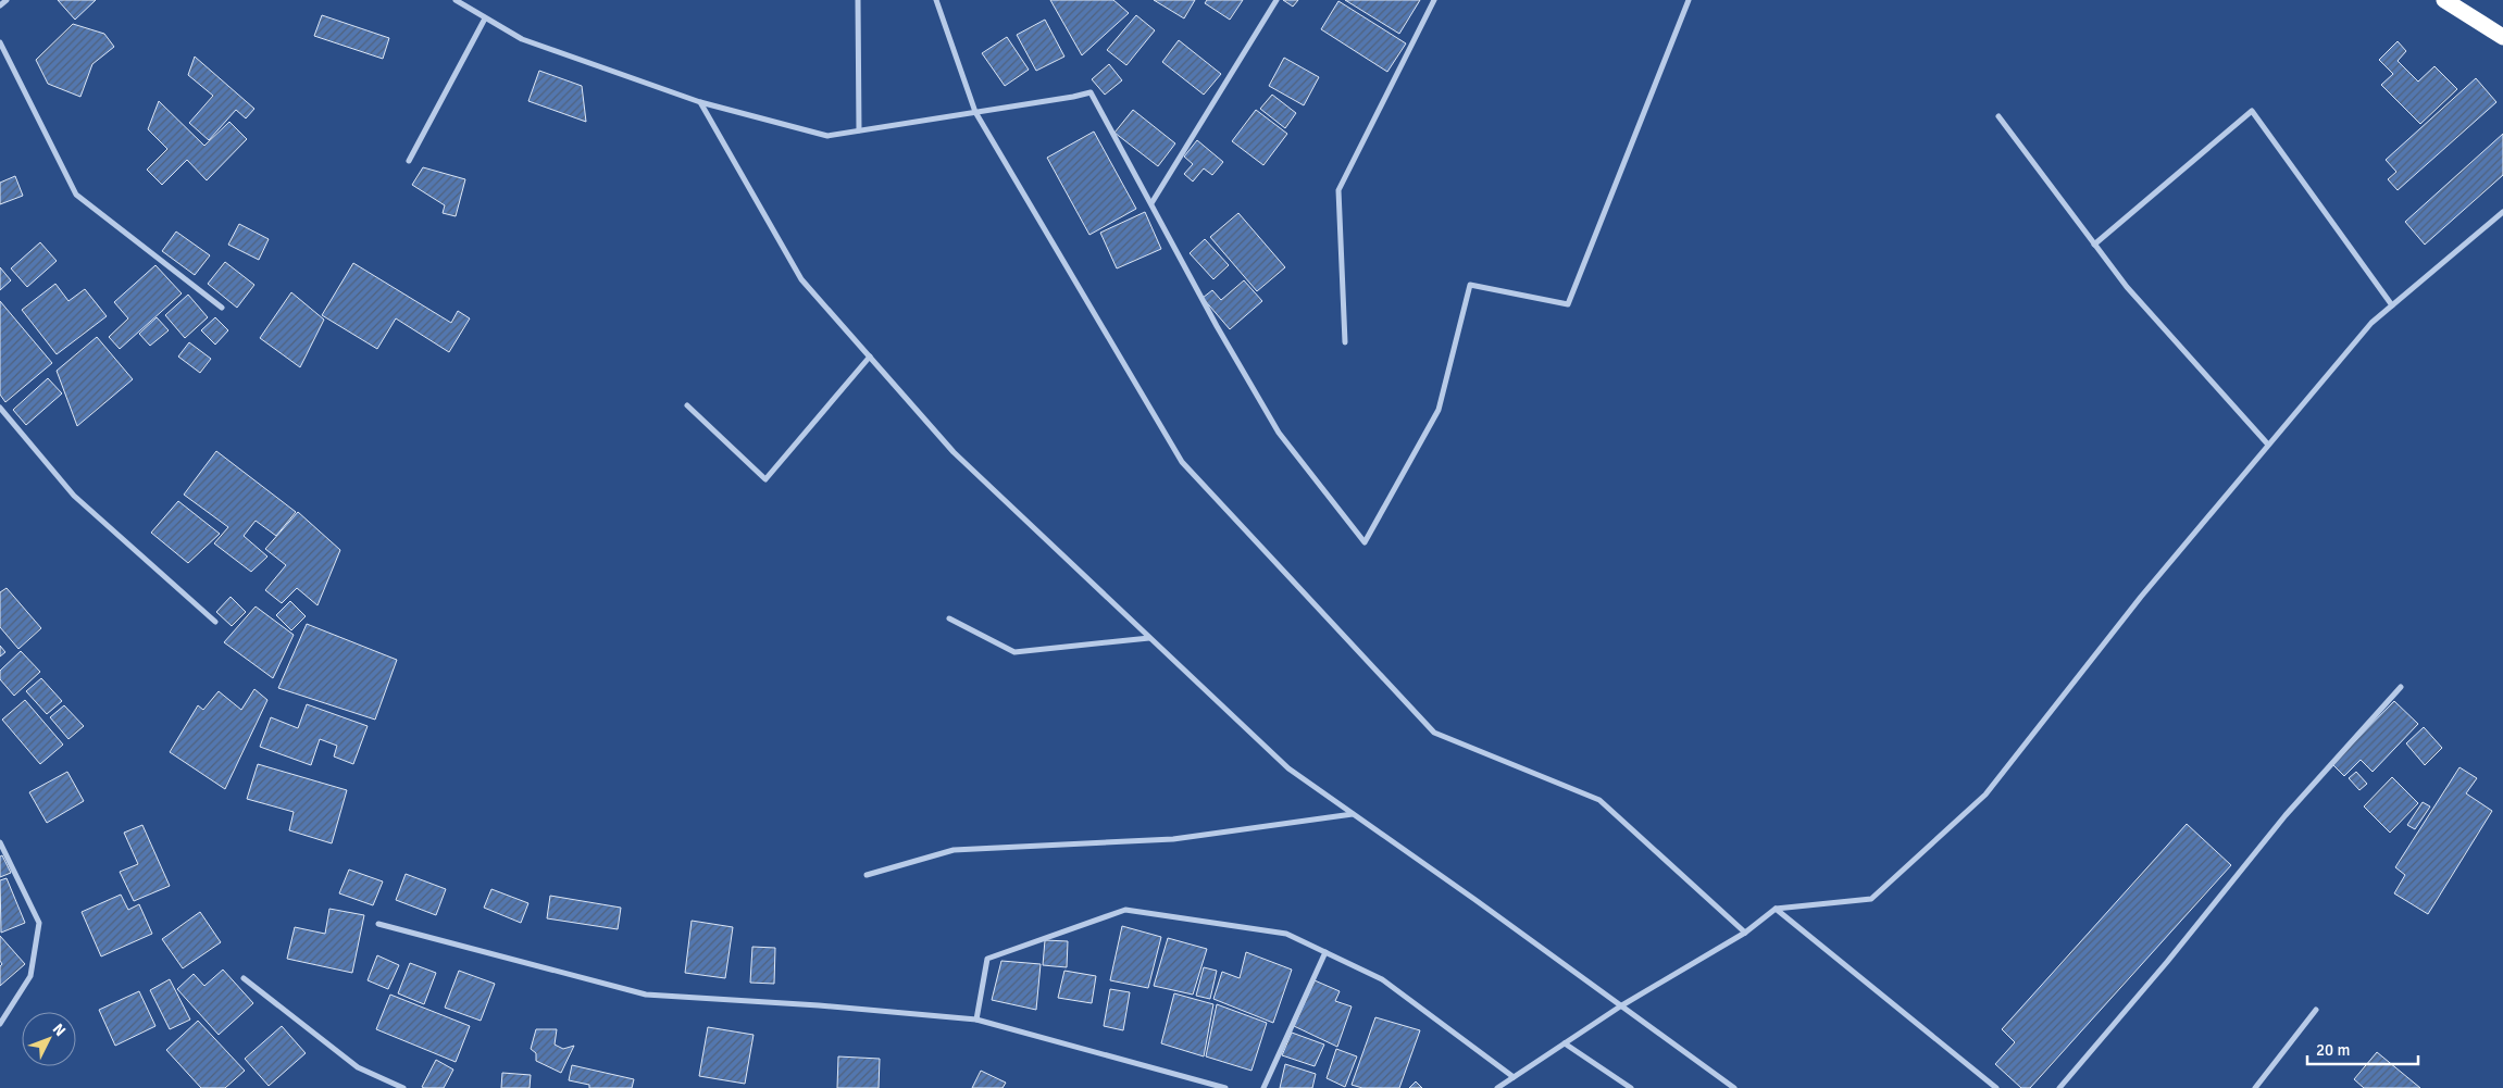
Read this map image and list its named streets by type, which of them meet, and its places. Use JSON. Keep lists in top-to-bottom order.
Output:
{
  "scale_bar": "20 m",
  "north": "top right"
}
